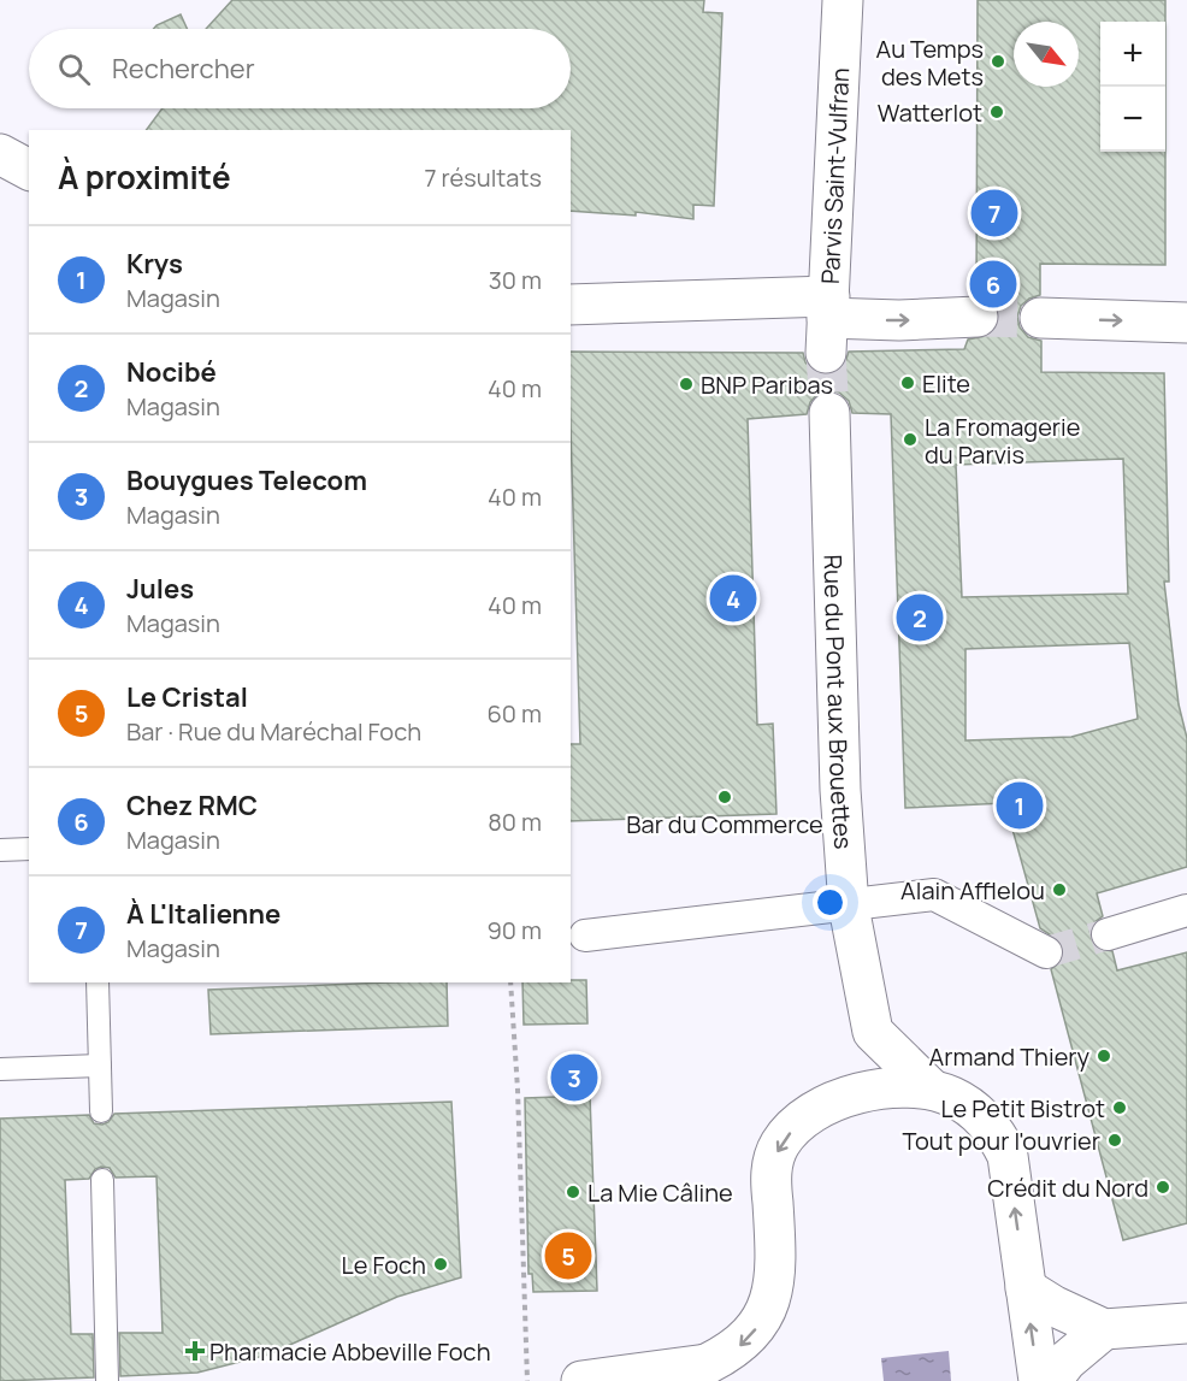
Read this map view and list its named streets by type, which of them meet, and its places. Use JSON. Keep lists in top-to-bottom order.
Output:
{
  "streets": {
    "street": ["Parvis Saint-Vulfran", "Rue du Pont aux Brouettes"]
  },
  "places": {
    "other": [
      "Au Temps des Mets",
      "Watterlot",
      "Elite",
      "BNP Paribas",
      "La Fromagerie du Parvis",
      "Bar du Commerce",
      "Alain Afflelou",
      "Armand Thiery",
      "Le Petit Bistrot",
      "Tout pour l'ouvrier",
      "Crédit du Nord",
      "La Mie Câline",
      "Le Foch"
    ],
    "health": ["Pharmacie Abbeville Foch"]
  },
  "north": "bottom right",
  "page": {
    "map_buttons": ["+", "−"],
    "search": "Rechercher",
    "heading": ["À proximité", "7 résultats"],
    "pins": [
      "7",
      "6",
      "4",
      "2",
      "1",
      "3",
      "5"
    ],
    "list": [
      {
        "mark": "1",
        "name": "Krys",
        "note": "Magasin",
        "value": "30 m"
      },
      {
        "mark": "2",
        "name": "Nocibé",
        "note": "Magasin",
        "value": "40 m"
      },
      {
        "mark": "3",
        "name": "Bouygues Telecom",
        "note": "Magasin",
        "value": "40 m"
      },
      {
        "mark": "4",
        "name": "Jules",
        "note": "Magasin",
        "value": "40 m"
      },
      {
        "mark": "5",
        "name": "Le Cristal",
        "note": "Bar · Rue du Maréchal Foch",
        "value": "60 m"
      },
      {
        "mark": "6",
        "name": "Chez RMC",
        "note": "Magasin",
        "value": "80 m"
      },
      {
        "mark": "7",
        "name": "À L'Italienne",
        "note": "Magasin",
        "value": "90 m"
      }
    ]
  }
}
